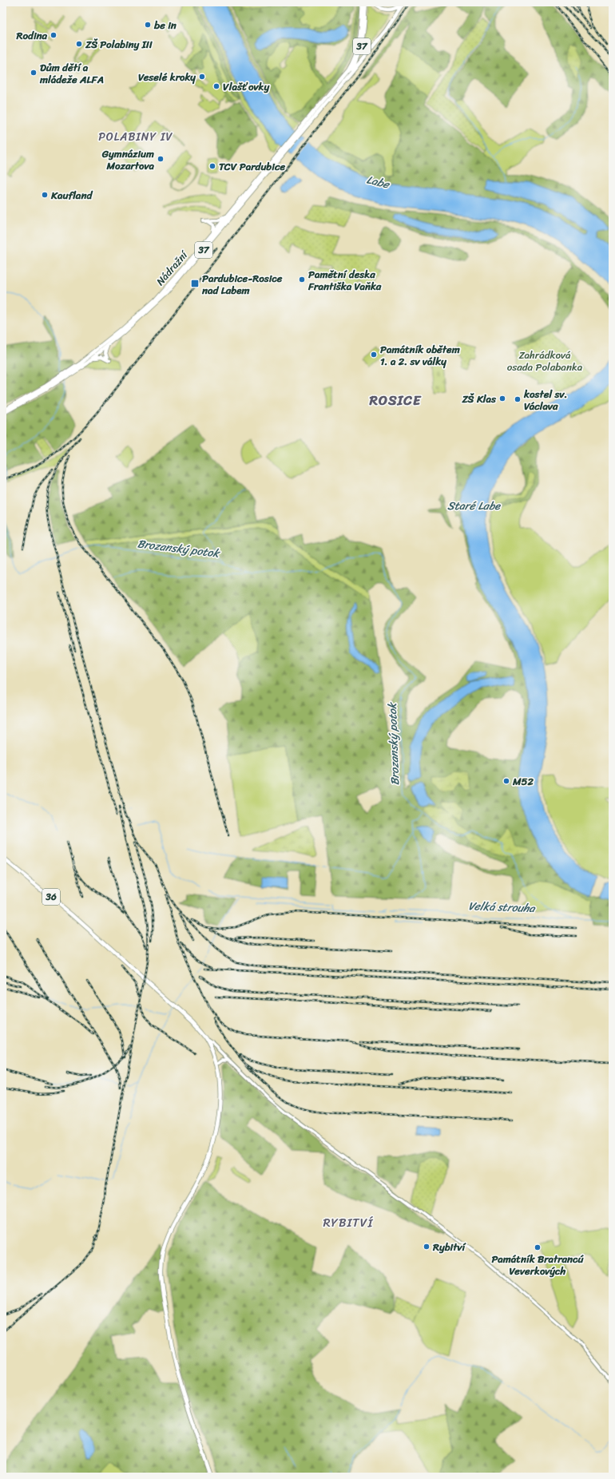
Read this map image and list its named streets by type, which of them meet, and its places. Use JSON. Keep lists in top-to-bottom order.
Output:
{
  "streets": {
    "main road": ["37", "Nádražní", "36"]
  },
  "crossings": [
    ["37", "Nádražní"]
  ],
  "districts": ["POLABINY IV", "ROSICE", "RYBITVÍ"],
  "water": [
    "Labe",
    "Staré Labe",
    "Brozanský potok",
    "Velká strouha"
  ],
  "parks": ["Zahrádková osada Polabanka"],
  "places": {
    "other": [
      "be in",
      "Rodina",
      "ZŠ Polabiny III",
      "Dům dětí a mládeže ALFA",
      "Veselé kroky",
      "Vlašťovky",
      "Gymnázium Mozartova",
      "TCV Pardubice",
      "Kaufland",
      "Pamětní deska Františka Vaňka",
      "Památník obětem 1. a 2. sv války",
      "ZŠ Klas",
      "kostel sv. Václava",
      "M52",
      "Rybitví",
      "Památník Bratrancú Veverkových"
    ],
    "transit": ["Pardubice-Rosice nad Labem"]
  }
}
